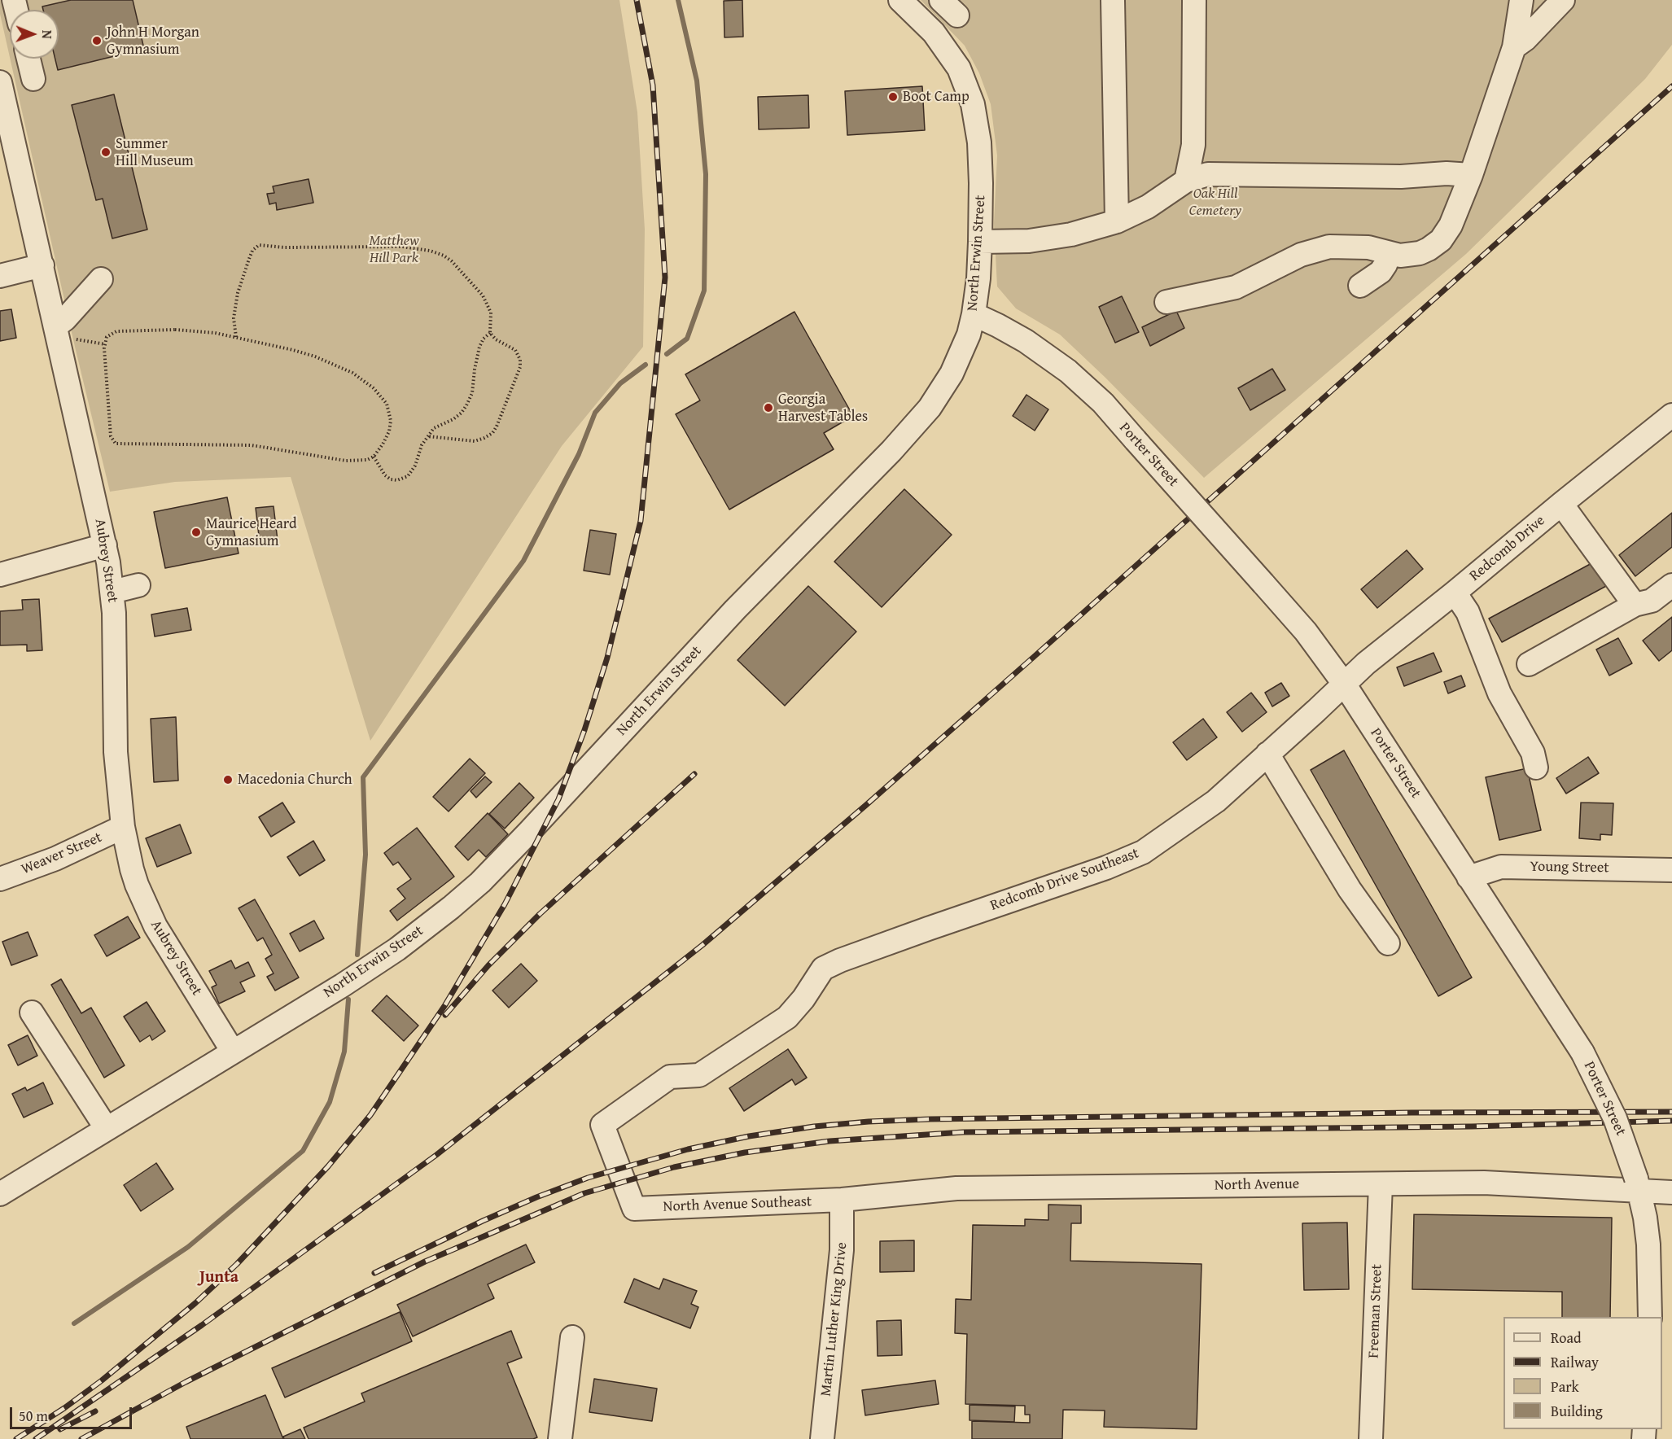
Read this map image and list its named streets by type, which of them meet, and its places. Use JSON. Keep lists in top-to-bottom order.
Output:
{
  "streets": {
    "street": [
      "North Erwin Street",
      "Porter Street",
      "Redcomb Drive",
      "Aubrey Street",
      "Weaver Street",
      "Young Street",
      "Redcomb Drive Southeast",
      "North Avenue",
      "North Avenue Southeast",
      "Freeman Street",
      "Martin Luther King Drive"
    ]
  },
  "crossings": [
    ["North Erwin Street", "Porter Street"],
    ["North Erwin Street", "Aubrey Street"],
    ["Porter Street", "Redcomb Drive"],
    ["Porter Street", "Young Street"],
    ["Porter Street", "Redcomb Drive Southeast"],
    ["Porter Street", "North Avenue"],
    ["Redcomb Drive", "Redcomb Drive Southeast"],
    ["Aubrey Street", "Weaver Street"],
    ["Redcomb Drive Southeast", "North Avenue Southeast"],
    ["North Avenue", "North Avenue Southeast"],
    ["North Avenue", "Freeman Street"],
    ["North Avenue", "Martin Luther King Drive"],
    ["North Avenue Southeast", "Martin Luther King Drive"]
  ],
  "districts": ["Junta"],
  "parks": ["Oak Hill Cemetery", "Matthew Hill Park"],
  "places": [
    "John H Morgan Gymnasium",
    "Boot Camp",
    "Summer Hill Museum",
    "Georgia Harvest Tables",
    "Maurice Heard Gymnasium",
    "Macedonia Church"
  ],
  "legend": [
    "Road",
    "Railway",
    "Park",
    "Building"
  ],
  "scale_bar": "50 m",
  "north": "right"
}
